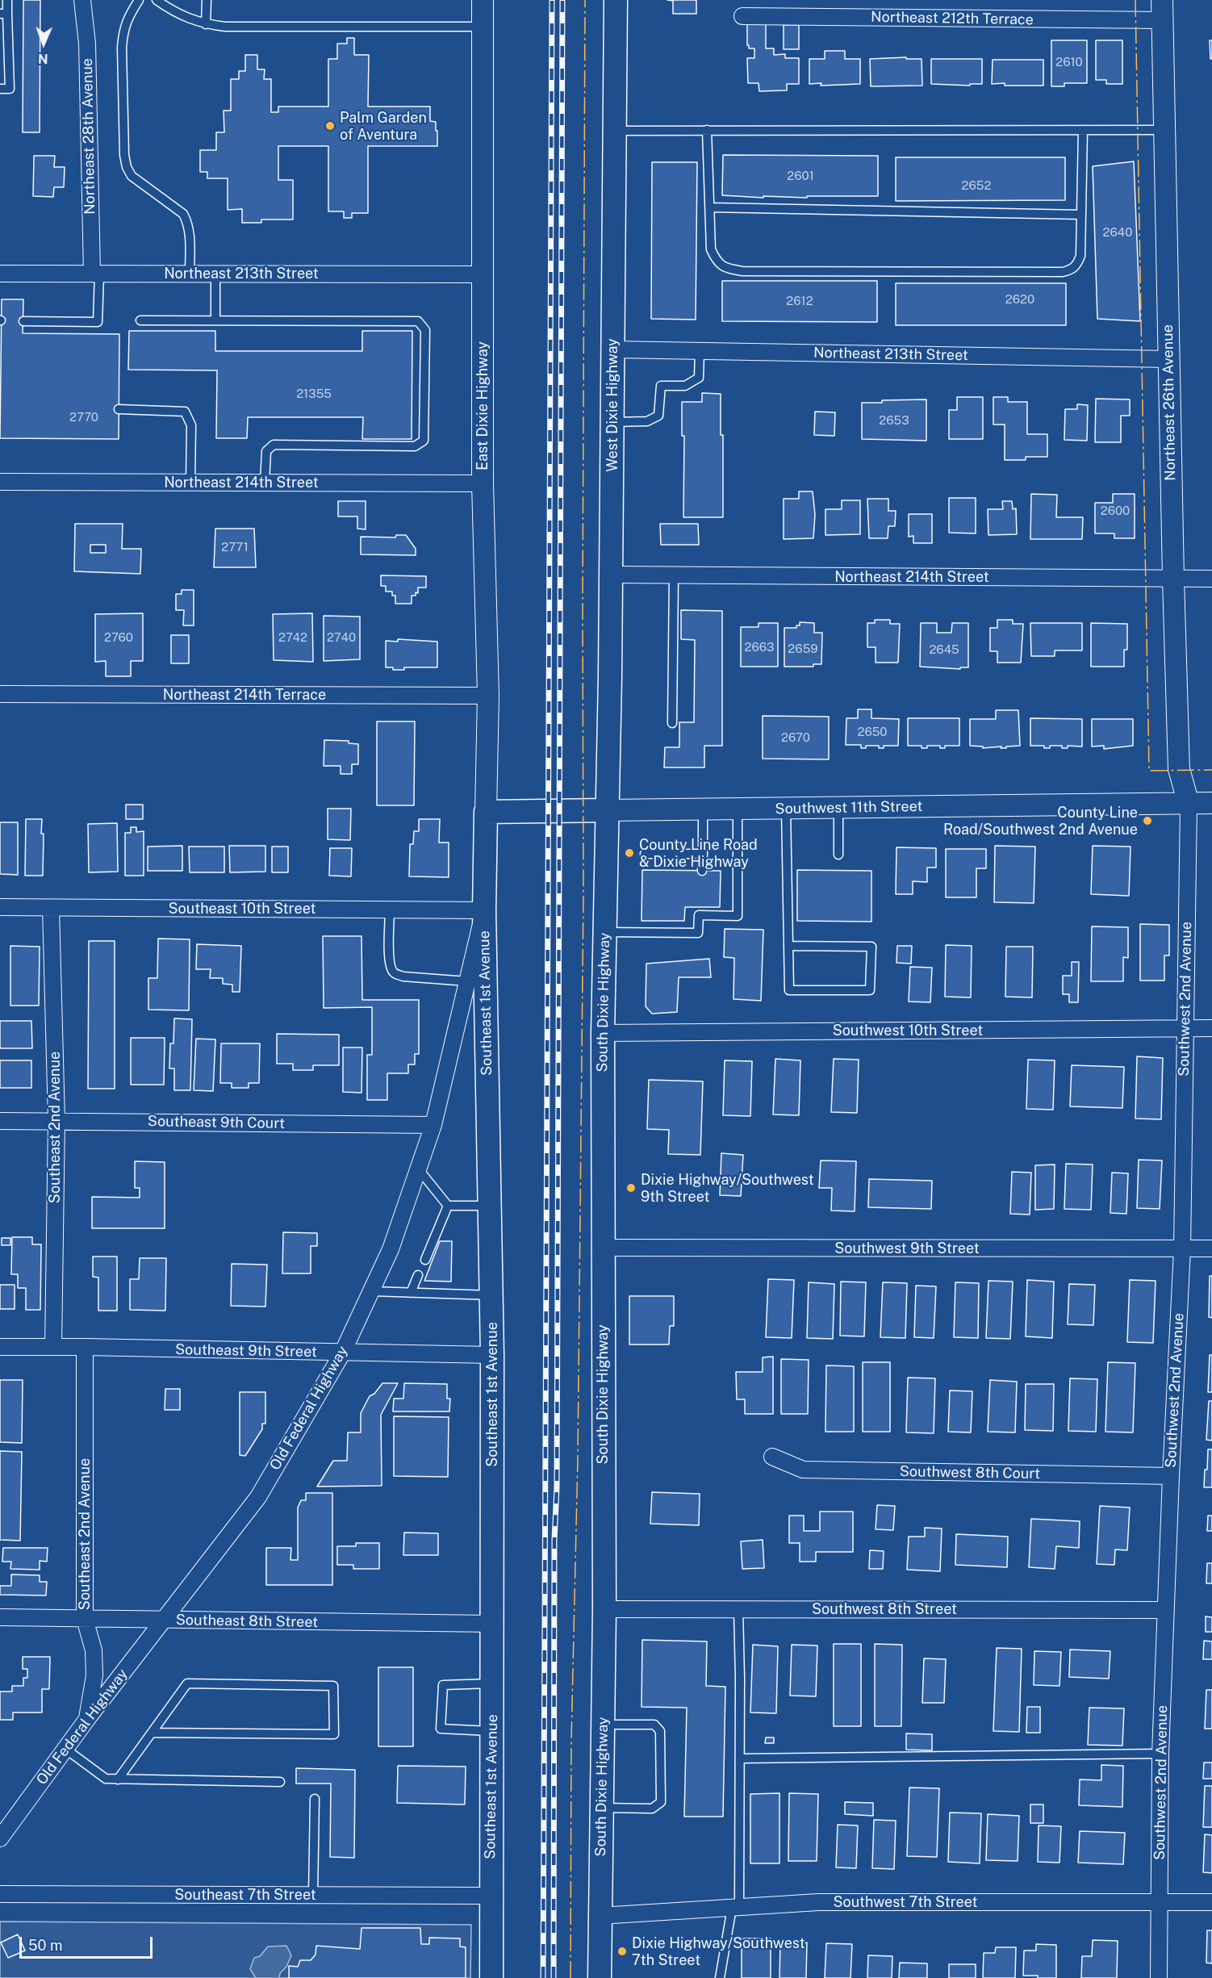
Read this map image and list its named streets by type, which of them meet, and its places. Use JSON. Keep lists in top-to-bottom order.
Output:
{
  "streets": {
    "main road": [
      "West Dixie Highway",
      "Southwest 11th Street",
      "South Dixie Highway",
      "Southeast 1st Avenue"
    ],
    "street": [
      "Northeast 212th Terrace",
      "Northeast 28th Avenue",
      "Northeast 213th Street",
      "Northeast 26th Avenue",
      "East Dixie Highway",
      "Northeast 214th Street",
      "Northeast 214th Terrace",
      "Southeast 10th Street",
      "Southwest 2nd Avenue",
      "Southwest 10th Street",
      "Southeast 9th Court",
      "Southeast 2nd Avenue",
      "Southwest 9th Street",
      "Southeast 9th Street",
      "Old Federal Highway",
      "Southwest 8th Court",
      "Southwest 8th Street",
      "Southeast 8th Street",
      "Southeast 7th Street",
      "Southwest 7th Street"
    ]
  },
  "crossings": [
    ["Northeast 212th Terrace", "Northeast 26th Avenue"],
    ["Northeast 28th Avenue", "Northeast 213th Street"],
    ["Northeast 213th Street", "Northeast 26th Avenue"],
    ["Northeast 213th Street", "West Dixie Highway"],
    ["Northeast 213th Street", "East Dixie Highway"],
    ["Northeast 26th Avenue", "Northeast 214th Street"],
    ["Northeast 26th Avenue", "Southwest 11th Street"],
    ["Northeast 26th Avenue", "Southwest 2nd Avenue"],
    ["West Dixie Highway", "Northeast 214th Street"],
    ["West Dixie Highway", "Southwest 11th Street"],
    ["West Dixie Highway", "South Dixie Highway"],
    ["East Dixie Highway", "Northeast 214th Street"],
    ["East Dixie Highway", "Northeast 214th Terrace"],
    ["East Dixie Highway", "Southwest 11th Street"],
    ["East Dixie Highway", "Southeast 1st Avenue"],
    ["Southwest 11th Street", "Southwest 2nd Avenue"],
    ["Southwest 11th Street", "South Dixie Highway"],
    ["Southwest 11th Street", "Southeast 1st Avenue"],
    ["Southeast 10th Street", "Southeast 1st Avenue"],
    ["Southeast 10th Street", "Southeast 2nd Avenue"],
    ["Southeast 10th Street", "Old Federal Highway"],
    ["Southwest 2nd Avenue", "Southwest 10th Street"],
    ["Southwest 2nd Avenue", "Southwest 9th Street"],
    ["Southwest 2nd Avenue", "Southwest 8th Court"],
    ["Southwest 2nd Avenue", "Southwest 8th Street"],
    ["Southwest 2nd Avenue", "Southwest 7th Street"],
    ["South Dixie Highway", "Southwest 10th Street"],
    ["South Dixie Highway", "Southwest 9th Street"],
    ["South Dixie Highway", "Southwest 8th Street"],
    ["South Dixie Highway", "Southwest 7th Street"],
    ["Southeast 1st Avenue", "Southeast 9th Street"],
    ["Southeast 1st Avenue", "Old Federal Highway"],
    ["Southeast 1st Avenue", "Southeast 8th Street"],
    ["Southeast 1st Avenue", "Southeast 7th Street"],
    ["Southeast 9th Court", "Southeast 2nd Avenue"],
    ["Southeast 9th Court", "Old Federal Highway"],
    ["Southeast 2nd Avenue", "Southeast 9th Street"],
    ["Southeast 2nd Avenue", "Old Federal Highway"],
    ["Southeast 2nd Avenue", "Southeast 8th Street"],
    ["Southeast 9th Street", "Old Federal Highway"],
    ["Old Federal Highway", "Southeast 8th Street"]
  ],
  "places": [
    "Palm Garden of Aventura",
    "County Line Road/Southwest 2nd Avenue",
    "County Line Road & Dixie Highway",
    "Dixie Highway/Southwest 9th Street",
    "Dixie Highway/Southwest 7th Street"
  ],
  "house_numbers": [
    "2610",
    "2601",
    "2652",
    "2640",
    "2620",
    "2612",
    "21355",
    "2770",
    "2653",
    "2600",
    "2771",
    "2760",
    "2742",
    "2740",
    "2663",
    "2659",
    "2645",
    "2650",
    "2670"
  ],
  "scale_bar": "50 m",
  "north": "bottom"
}
